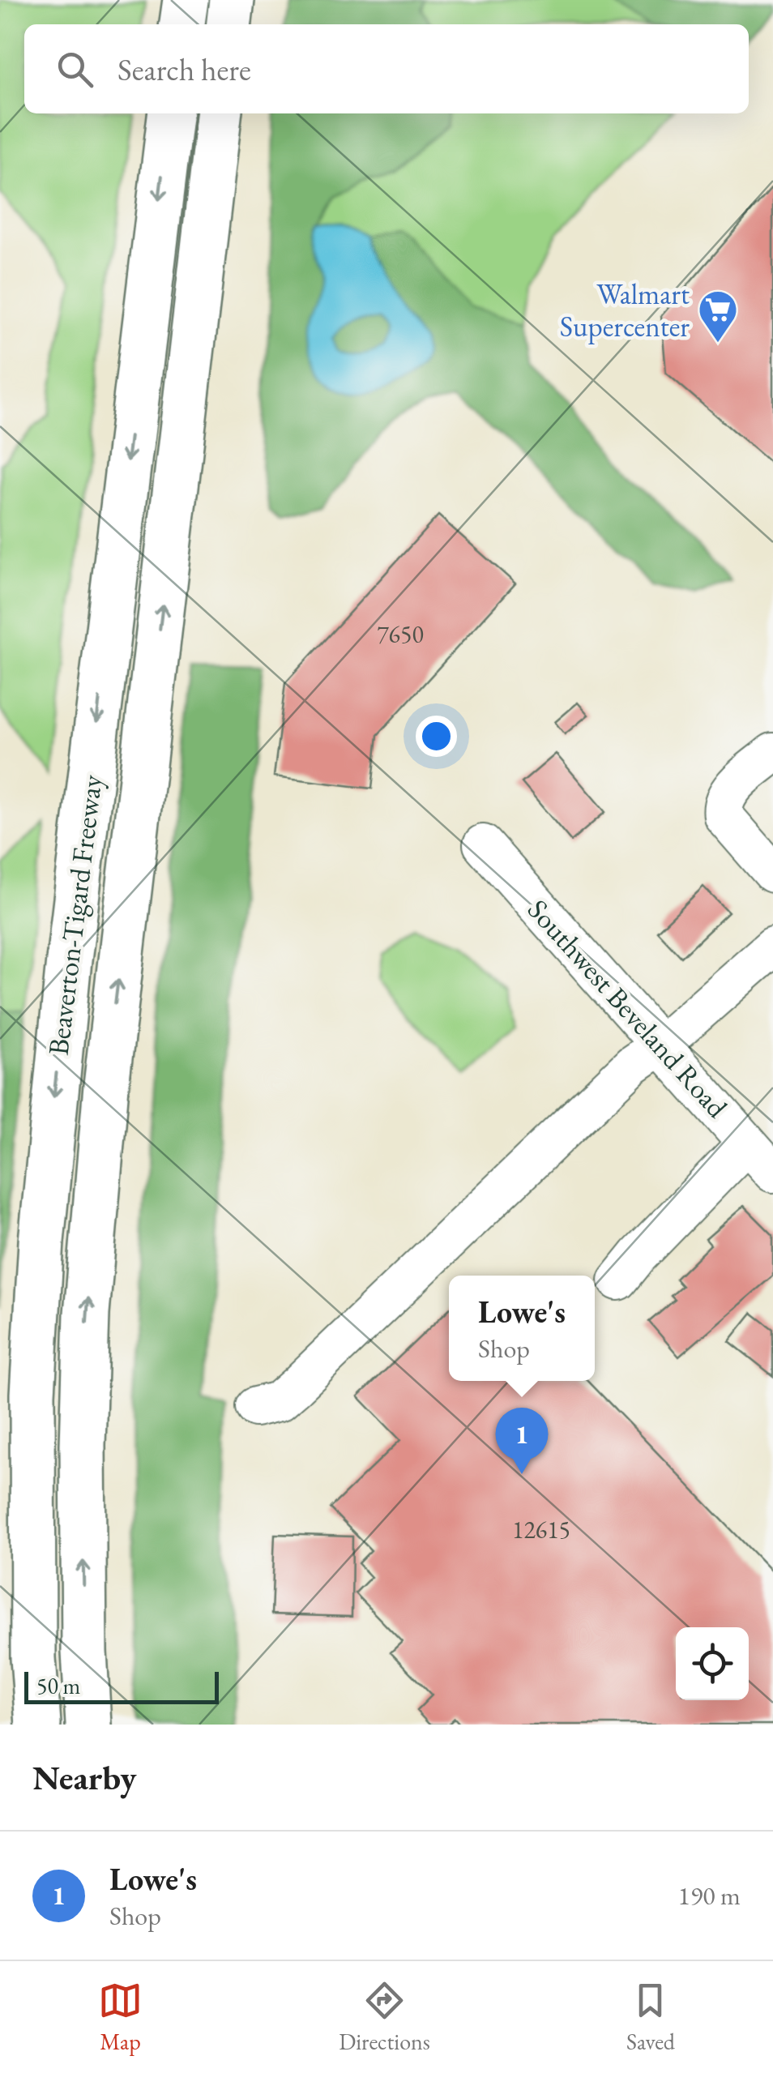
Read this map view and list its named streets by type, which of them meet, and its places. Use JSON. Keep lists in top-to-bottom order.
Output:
{
  "streets": {
    "highway": ["Beaverton-Tigard Freeway"],
    "street": ["Southwest Beveland Road"]
  },
  "places": {
    "supermarket": ["Walmart Supercenter"]
  },
  "house_numbers": ["7650", "12615"],
  "scale_bar": "50 m",
  "page": {
    "search": "Search here",
    "popup": ["Lowe's", "Shop"],
    "pins": "1",
    "scale": "50 m",
    "heading": "Nearby",
    "list": [
      {
        "mark": "1",
        "name": "Lowe's",
        "note": "Shop",
        "value": "190 m"
      }
    ],
    "nav": ["Map", "Directions", "Saved"]
  }
}
